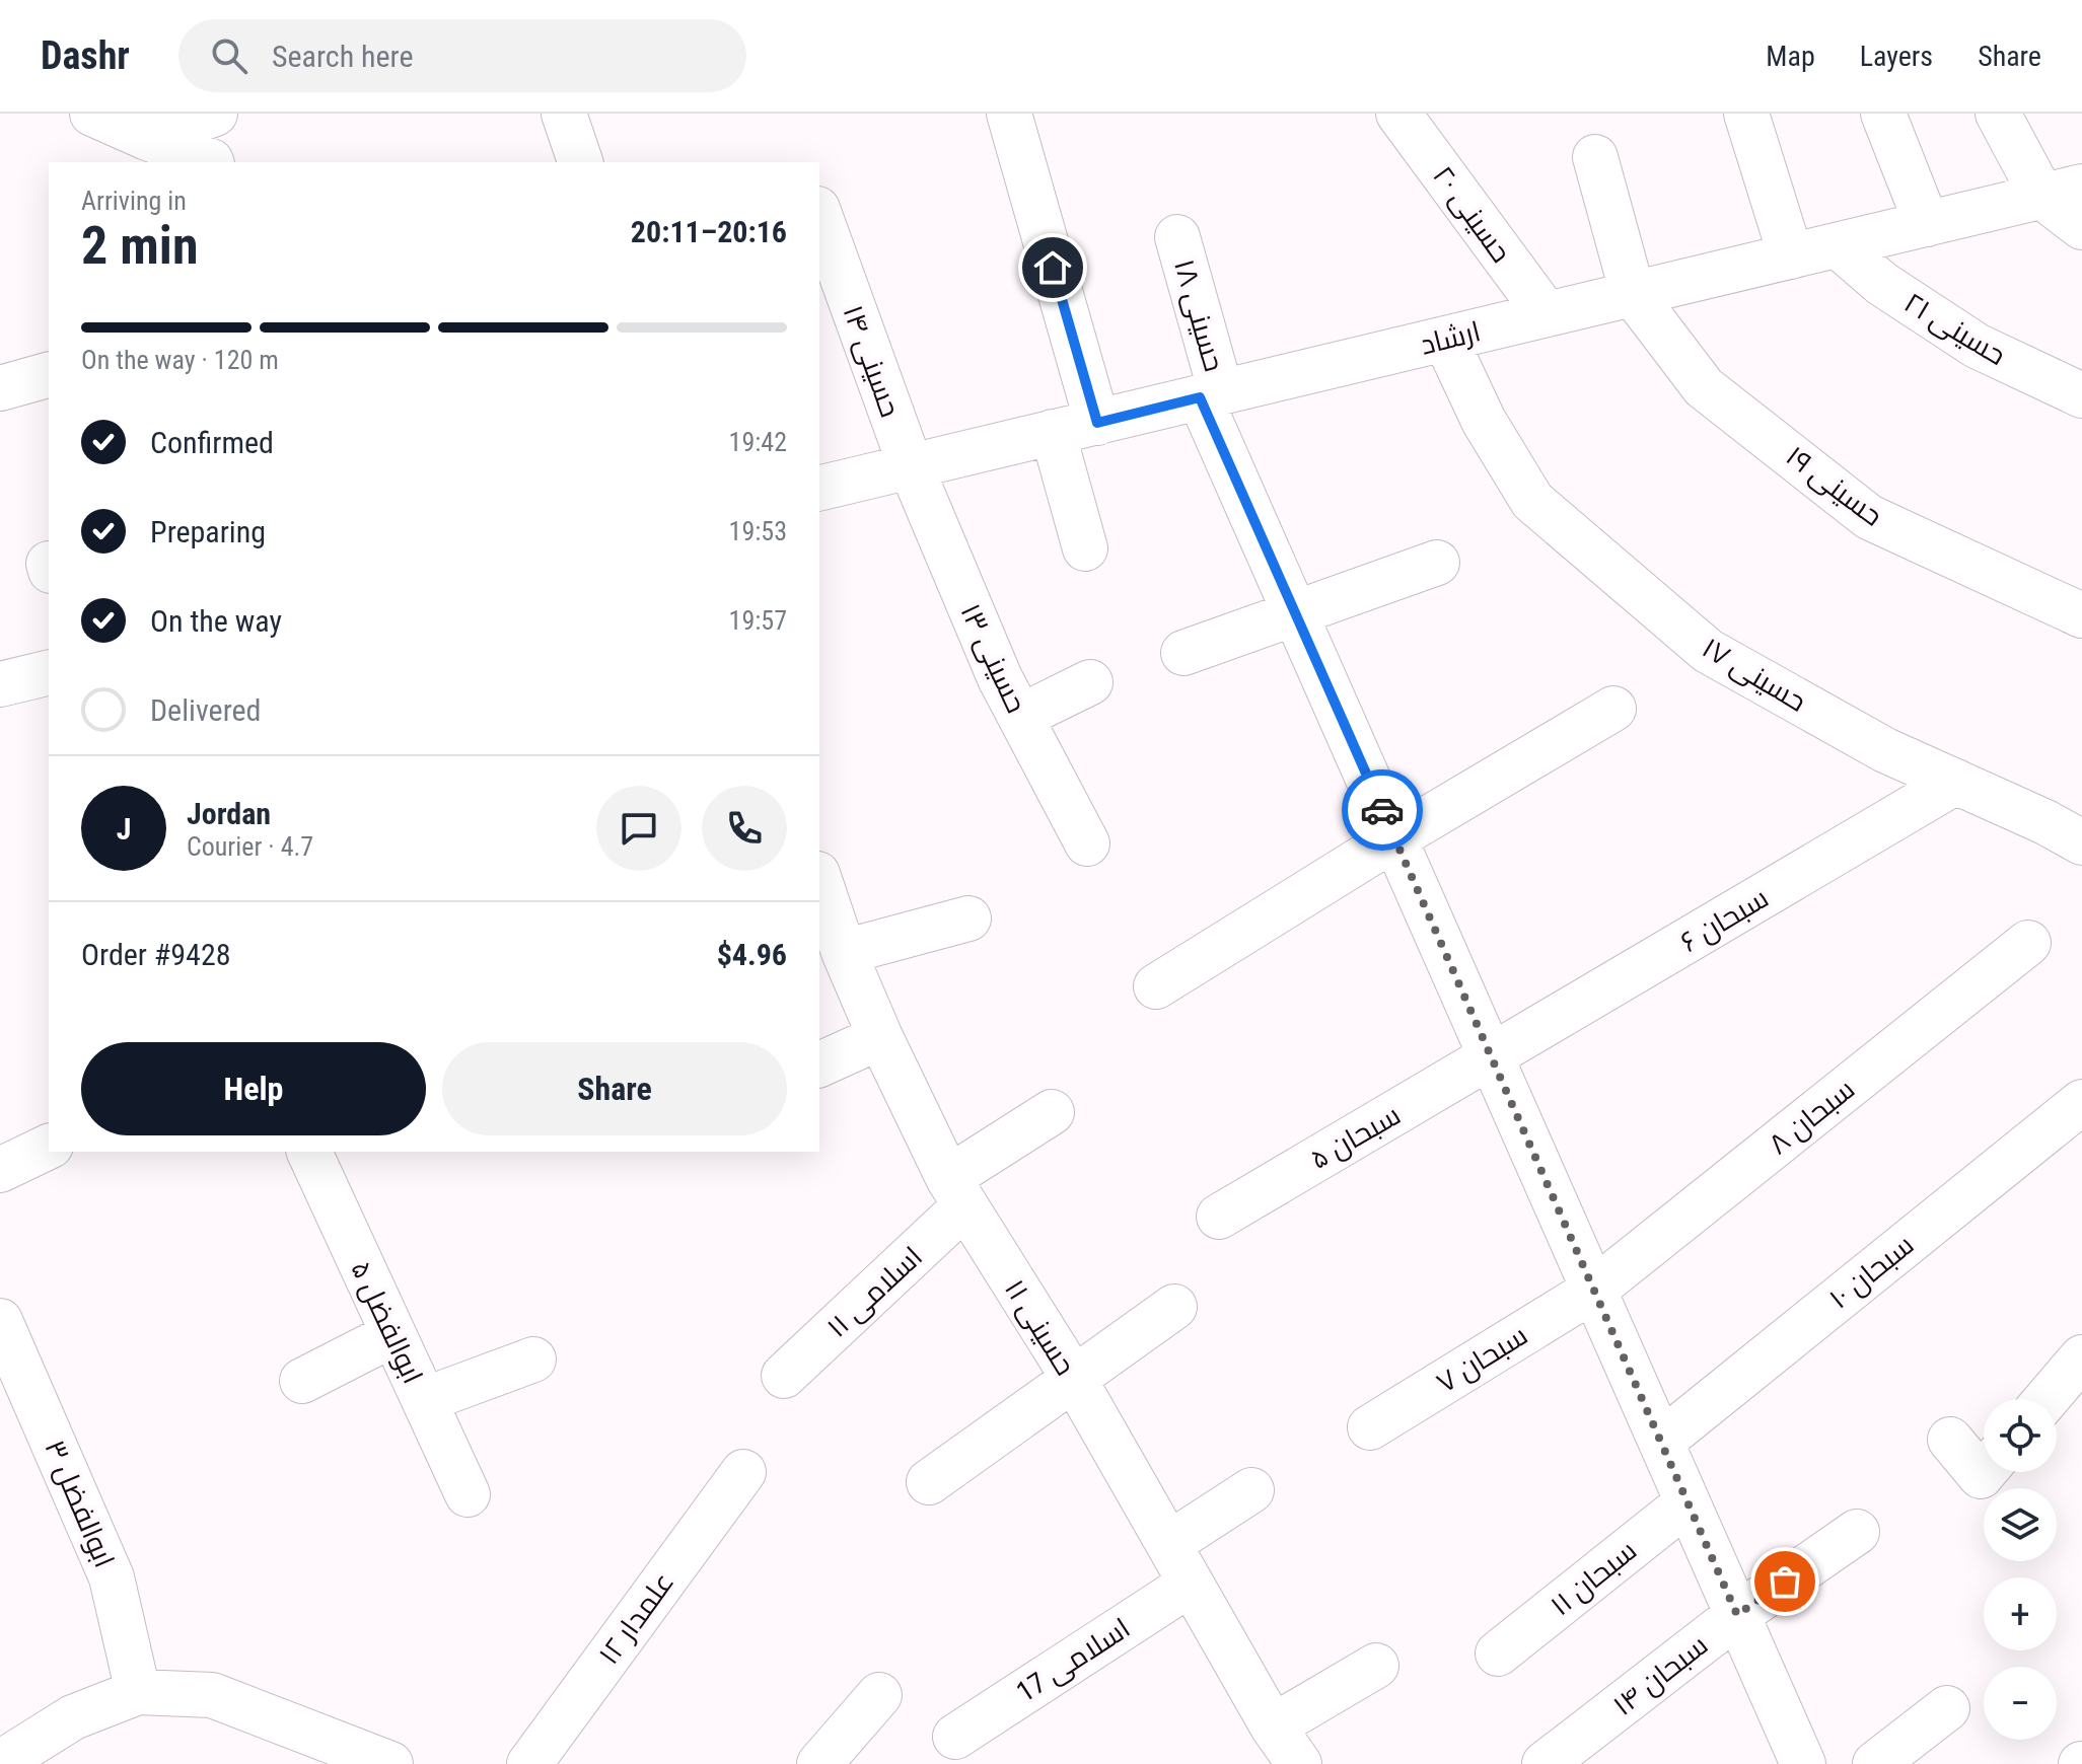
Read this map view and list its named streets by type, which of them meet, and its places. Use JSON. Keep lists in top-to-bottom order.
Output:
{
  "streets": {
    "street": [
      "حسینی ۲۰",
      "حسینی ۱۸",
      "حسینی ۲۱",
      "ارشاد",
      "حسینی ۱۴",
      "حسینی ۱۹",
      "حسینی ۱۳",
      "حسینی ۱۷",
      "سبحان ۶",
      "سبحان ۸",
      "سبحان ۵",
      "سبحان ۱۰",
      "اسلامی ۱۱",
      "ابوالفضل ۵",
      "حسینی ۱۱",
      "سبحان ۷",
      "ابوالفضل ۳",
      "سبحان ۱۱",
      "علمدار ۱۲",
      "اسلامی 17",
      "سبحان ۱۴"
    ]
  },
  "crossings": [
    ["حسینی ۲۰", "ارشاد"],
    ["حسینی ۱۸", "ارشاد"],
    ["حسینی ۱۸", "سبحان ۶"],
    ["حسینی ۱۸", "سبحان ۸"],
    ["حسینی ۱۸", "سبحان ۵"],
    ["حسینی ۱۸", "سبحان ۱۰"],
    ["حسینی ۱۸", "سبحان ۷"],
    ["حسینی ۱۸", "سبحان ۱۱"],
    ["حسینی ۱۸", "سبحان ۱۴"],
    ["حسینی ۲۱", "ارشاد"],
    ["ارشاد", "حسینی ۱۴"],
    ["ارشاد", "حسینی ۱۹"],
    ["ارشاد", "حسینی ۱۳"],
    ["ارشاد", "حسینی ۱۷"],
    ["حسینی ۱۴", "حسینی ۱۳"],
    ["حسینی ۱۷", "سبحان ۶"],
    ["سبحان ۶", "سبحان ۵"],
    ["سبحان ۸", "سبحان ۷"],
    ["اسلامی ۱۱", "حسینی ۱۱"],
    ["حسینی ۱۱", "اسلامی 17"]
  ],
  "page": {
    "header": "Dashr",
    "search": "Search here",
    "nav": ["Map", "Layers", "Share"],
    "heading": ["2 min", "Arriving in", "20:11–20:16"],
    "panel": [
      "Jordan",
      "Courier · 4.7",
      "Order #9428",
      "$4.96"
    ],
    "bar": "On the way · 120 m",
    "list": [
      ["Confirmed", "19:42"],
      ["Preparing", "19:53"],
      ["On the way", "19:57"],
      "Delivered"
    ],
    "round": "J",
    "buttons": ["Help", "Share"],
    "map_buttons": ["+", "−"]
  }
}
